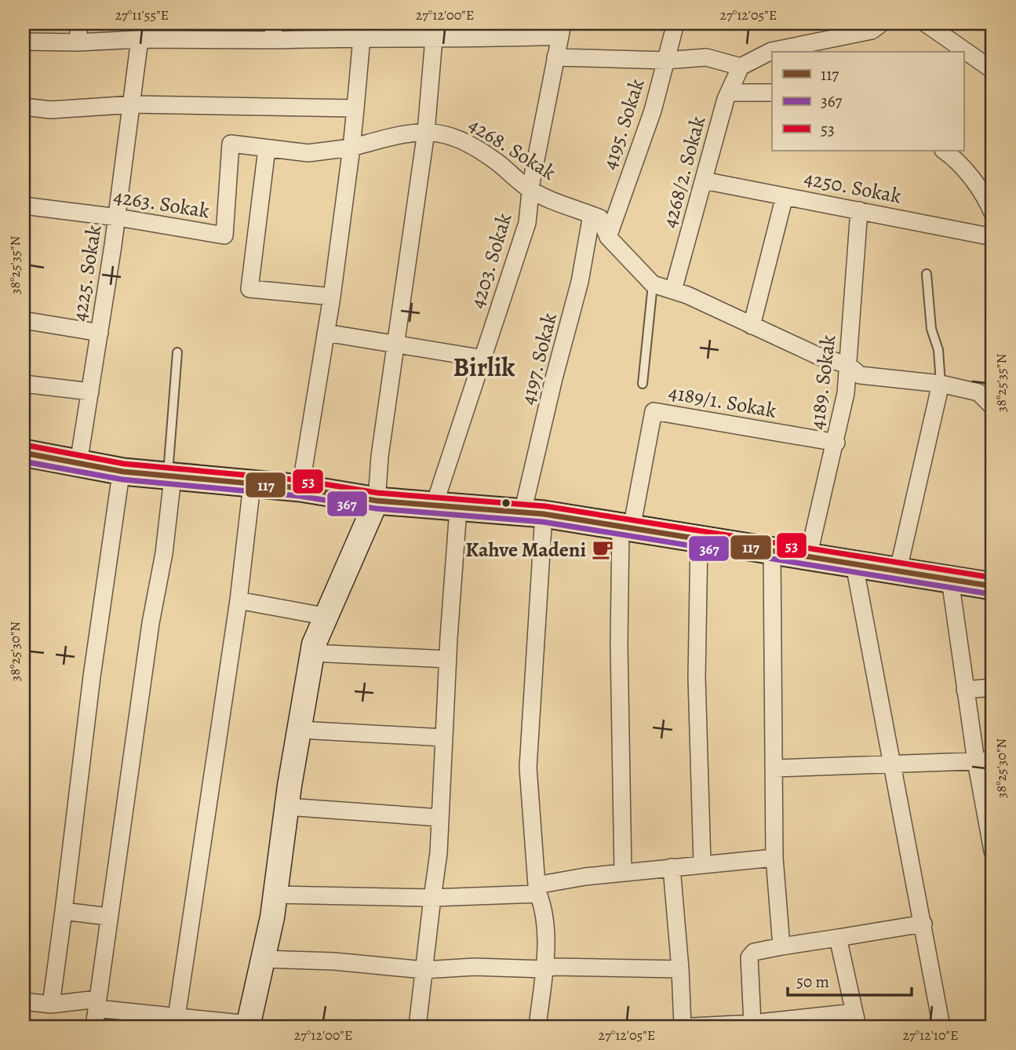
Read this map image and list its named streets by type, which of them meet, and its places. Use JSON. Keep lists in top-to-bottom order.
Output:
{
  "streets": {
    "street": [
      "4195. Sokak",
      "4268. Sokak",
      "4268/2. Sokak",
      "4250. Sokak",
      "4263. Sokak",
      "4203. Sokak",
      "4225. Sokak",
      "4197. Sokak",
      "4189. Sokak",
      "4189/1. Sokak"
    ]
  },
  "crossings": [
    ["4195. Sokak", "4268. Sokak"],
    ["4268. Sokak", "4268/2. Sokak"],
    ["4268. Sokak", "4263. Sokak"],
    ["4268. Sokak", "4203. Sokak"],
    ["4268. Sokak", "4197. Sokak"],
    ["4268. Sokak", "4189. Sokak"],
    ["4268/2. Sokak", "4250. Sokak"],
    ["4250. Sokak", "4189. Sokak"],
    ["4263. Sokak", "4225. Sokak"],
    ["4189. Sokak", "4189/1. Sokak"]
  ],
  "districts": ["Birlik"],
  "places": {
    "cafe": ["Kahve Madeni"]
  },
  "lines": ["transit line 53", "transit line 117", "transit line 367"],
  "legend": ["117", "367", "53"],
  "scale_bar": "50 m",
  "coordinates": [
    "27°11'55\"E",
    "27°12'00\"E",
    "27°12'05\"E",
    "38°25'35\"N",
    "38°25'30\"N",
    "27°12'10\"E"
  ]
}
